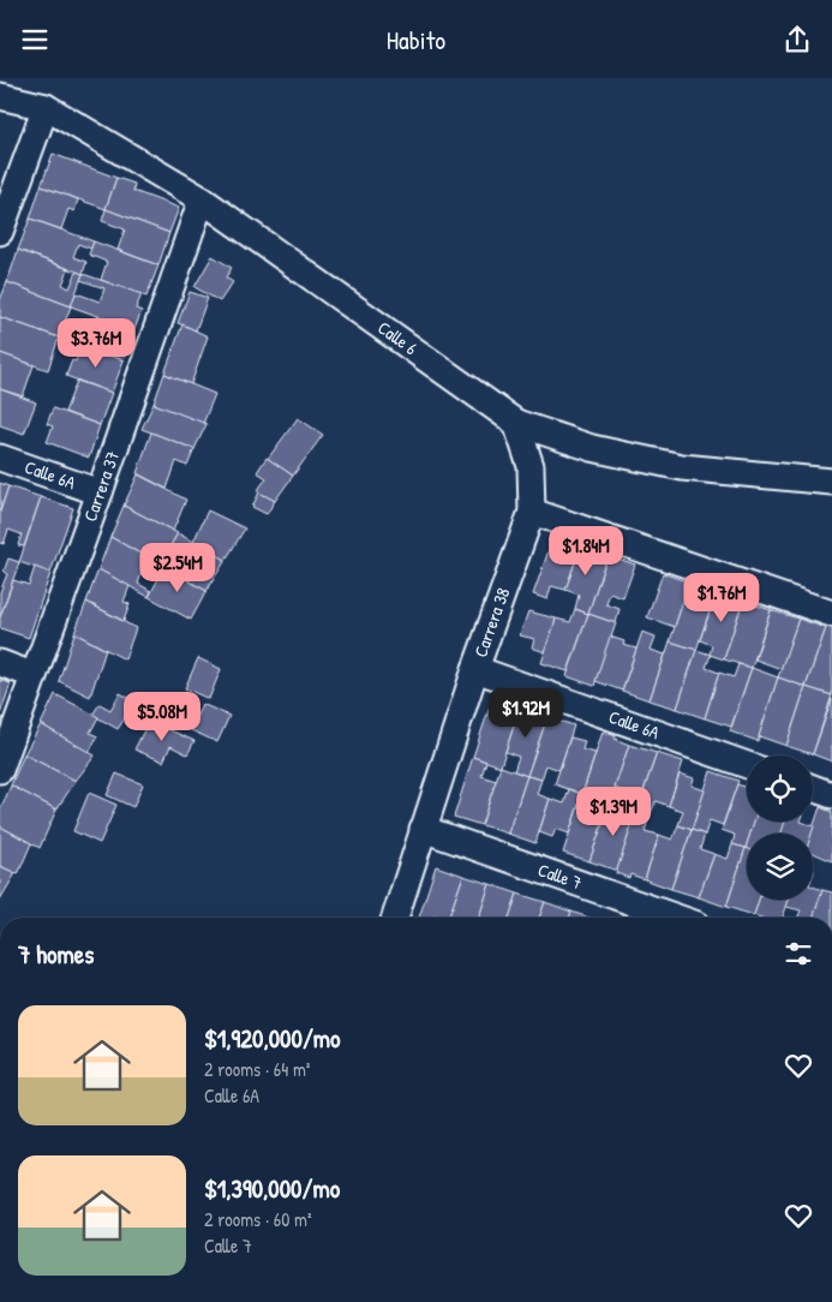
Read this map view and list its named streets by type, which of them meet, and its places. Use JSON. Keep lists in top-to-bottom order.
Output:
{
  "streets": {
    "street": [
      "Calle 6",
      "Calle 6A",
      "Carrera 37",
      "Carrera 38",
      "Calle 7"
    ]
  },
  "crossings": [
    ["Calle 6", "Carrera 37"],
    ["Calle 6", "Carrera 38"],
    ["Calle 6A", "Carrera 37"],
    ["Calle 6A", "Carrera 38"],
    ["Carrera 38", "Calle 7"]
  ],
  "page": {
    "header": "Habito",
    "price": [
      "$3.76M",
      "$1.84M",
      "$2.54M",
      "$1.76M",
      "$1.92M",
      "$5.08M",
      "$1.39M"
    ],
    "heading": "7 homes",
    "list": [
      {
        "name": "$1,920,000/mo",
        "note": "2 rooms · 64 m² · Calle 6A"
      },
      {
        "name": "$1,390,000/mo",
        "note": "2 rooms · 60 m² · Calle 7"
      }
    ]
  }
}
